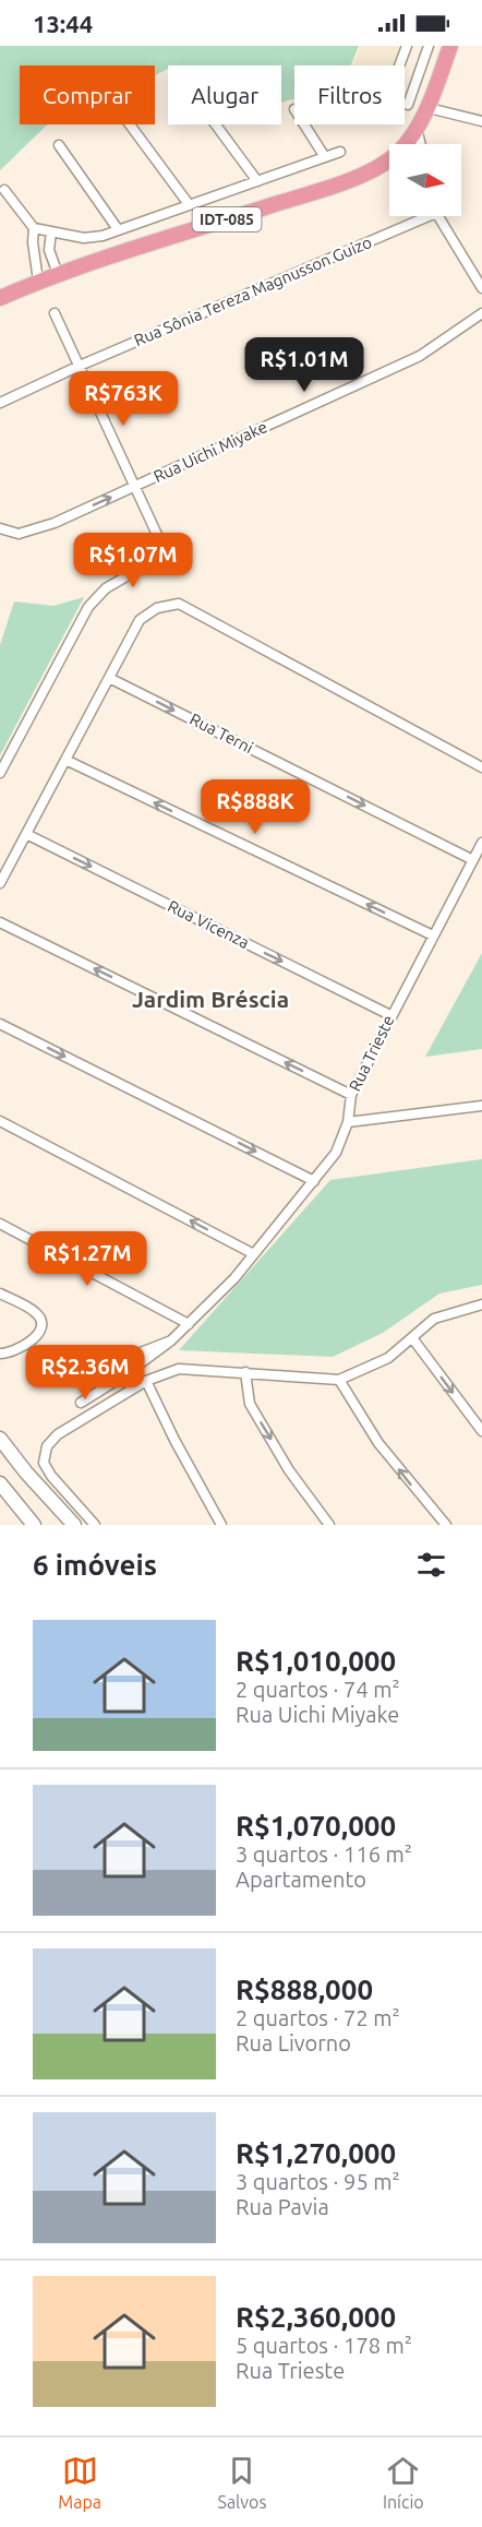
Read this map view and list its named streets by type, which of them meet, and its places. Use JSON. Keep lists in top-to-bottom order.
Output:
{
  "streets": {
    "main road": ["IDT-085"],
    "street": [
      "Rua Sônia Tereza Magnusson Guizo",
      "Rua Uichi Miyake",
      "Rua Terni",
      "Rua Vicenza",
      "Rua Trieste"
    ]
  },
  "crossings": [
    ["Rua Terni", "Rua Trieste"],
    ["Rua Vicenza", "Rua Trieste"]
  ],
  "one_way": ["Rua Terni", "Rua Vicenza"],
  "districts": ["Jardim Bréscia"],
  "north": "right",
  "page": {
    "status": "13:44",
    "chip": ["Comprar", "Alugar", "Filtros"],
    "price": [
      "R$1.01M",
      "R$763K",
      "R$1.07M",
      "R$888K",
      "R$1.27M",
      "R$2.36M"
    ],
    "heading": "6 imóveis",
    "list": [
      {
        "name": "R$1,010,000",
        "note": "2 quartos · 74 m² · Rua Uichi Miyake"
      },
      {
        "name": "R$1,070,000",
        "note": "3 quartos · 116 m² · Apartamento"
      },
      {
        "name": "R$888,000",
        "note": "2 quartos · 72 m² · Rua Livorno"
      },
      {
        "name": "R$1,270,000",
        "note": "3 quartos · 95 m² · Rua Pavia"
      },
      {
        "name": "R$2,360,000",
        "note": "5 quartos · 178 m² · Rua Trieste"
      }
    ],
    "tabs": ["Mapa", "Salvos", "Início"]
  }
}
